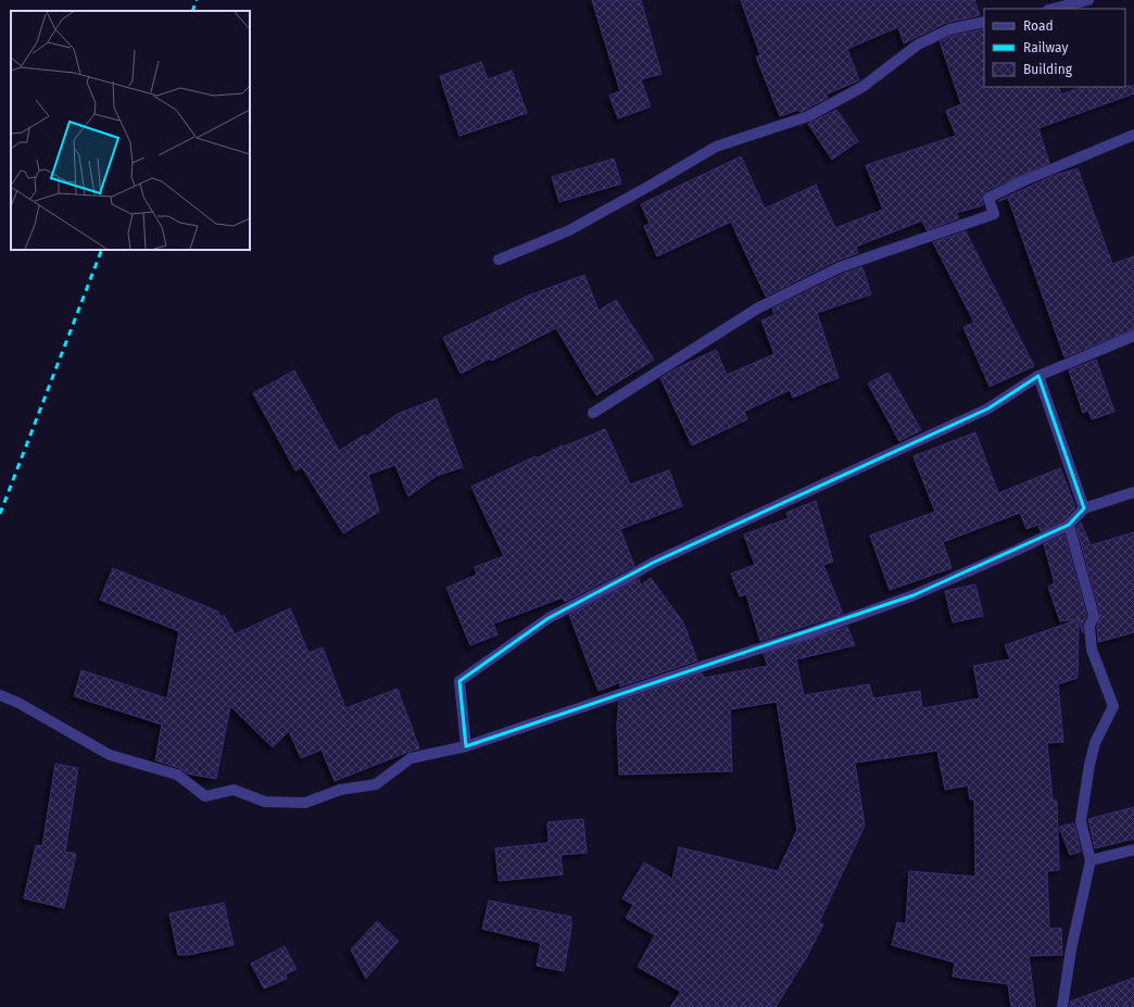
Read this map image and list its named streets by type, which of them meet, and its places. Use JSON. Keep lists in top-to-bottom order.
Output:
{
  "legend": ["Road", "Railway", "Building"]
}
